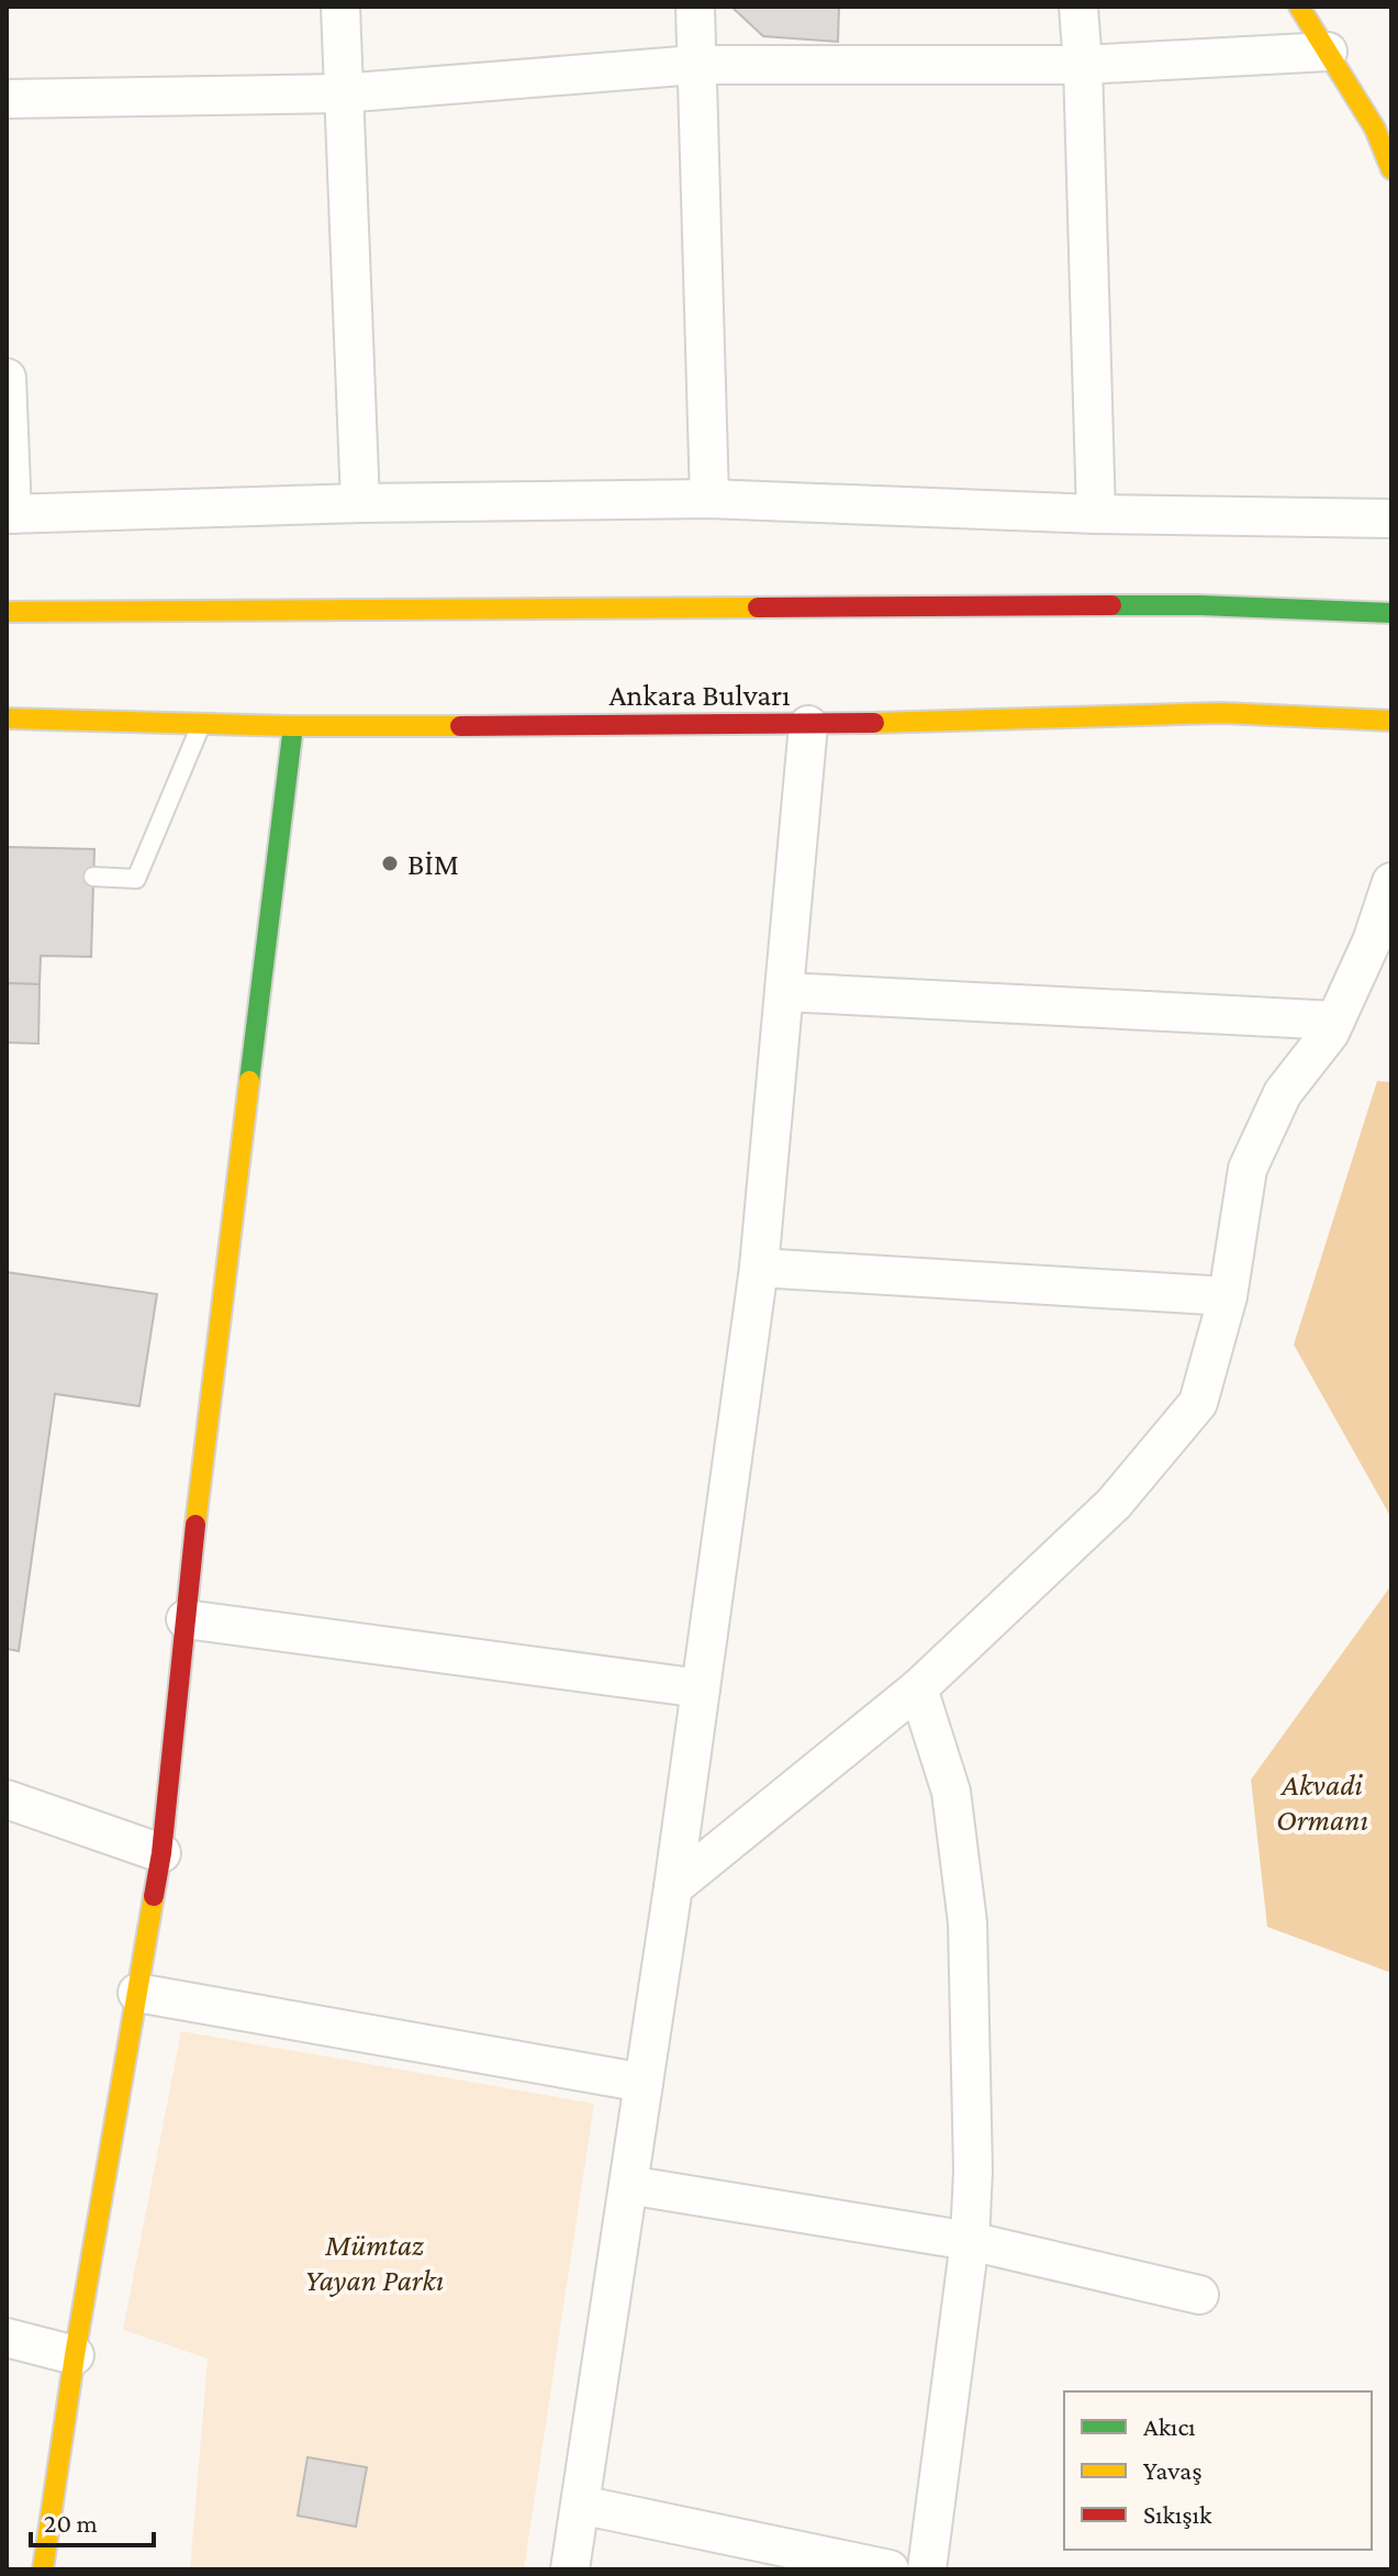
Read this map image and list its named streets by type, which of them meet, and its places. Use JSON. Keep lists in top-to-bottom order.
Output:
{
  "streets": {
    "main road": ["Ankara Bulvarı"]
  },
  "parks": ["Akvadi Ormanı", "Mümtaz Yayan Parkı"],
  "places": ["BİM"],
  "legend": ["Akıcı", "Yavaş", "Sıkışık"],
  "scale_bar": "20 m"
}
